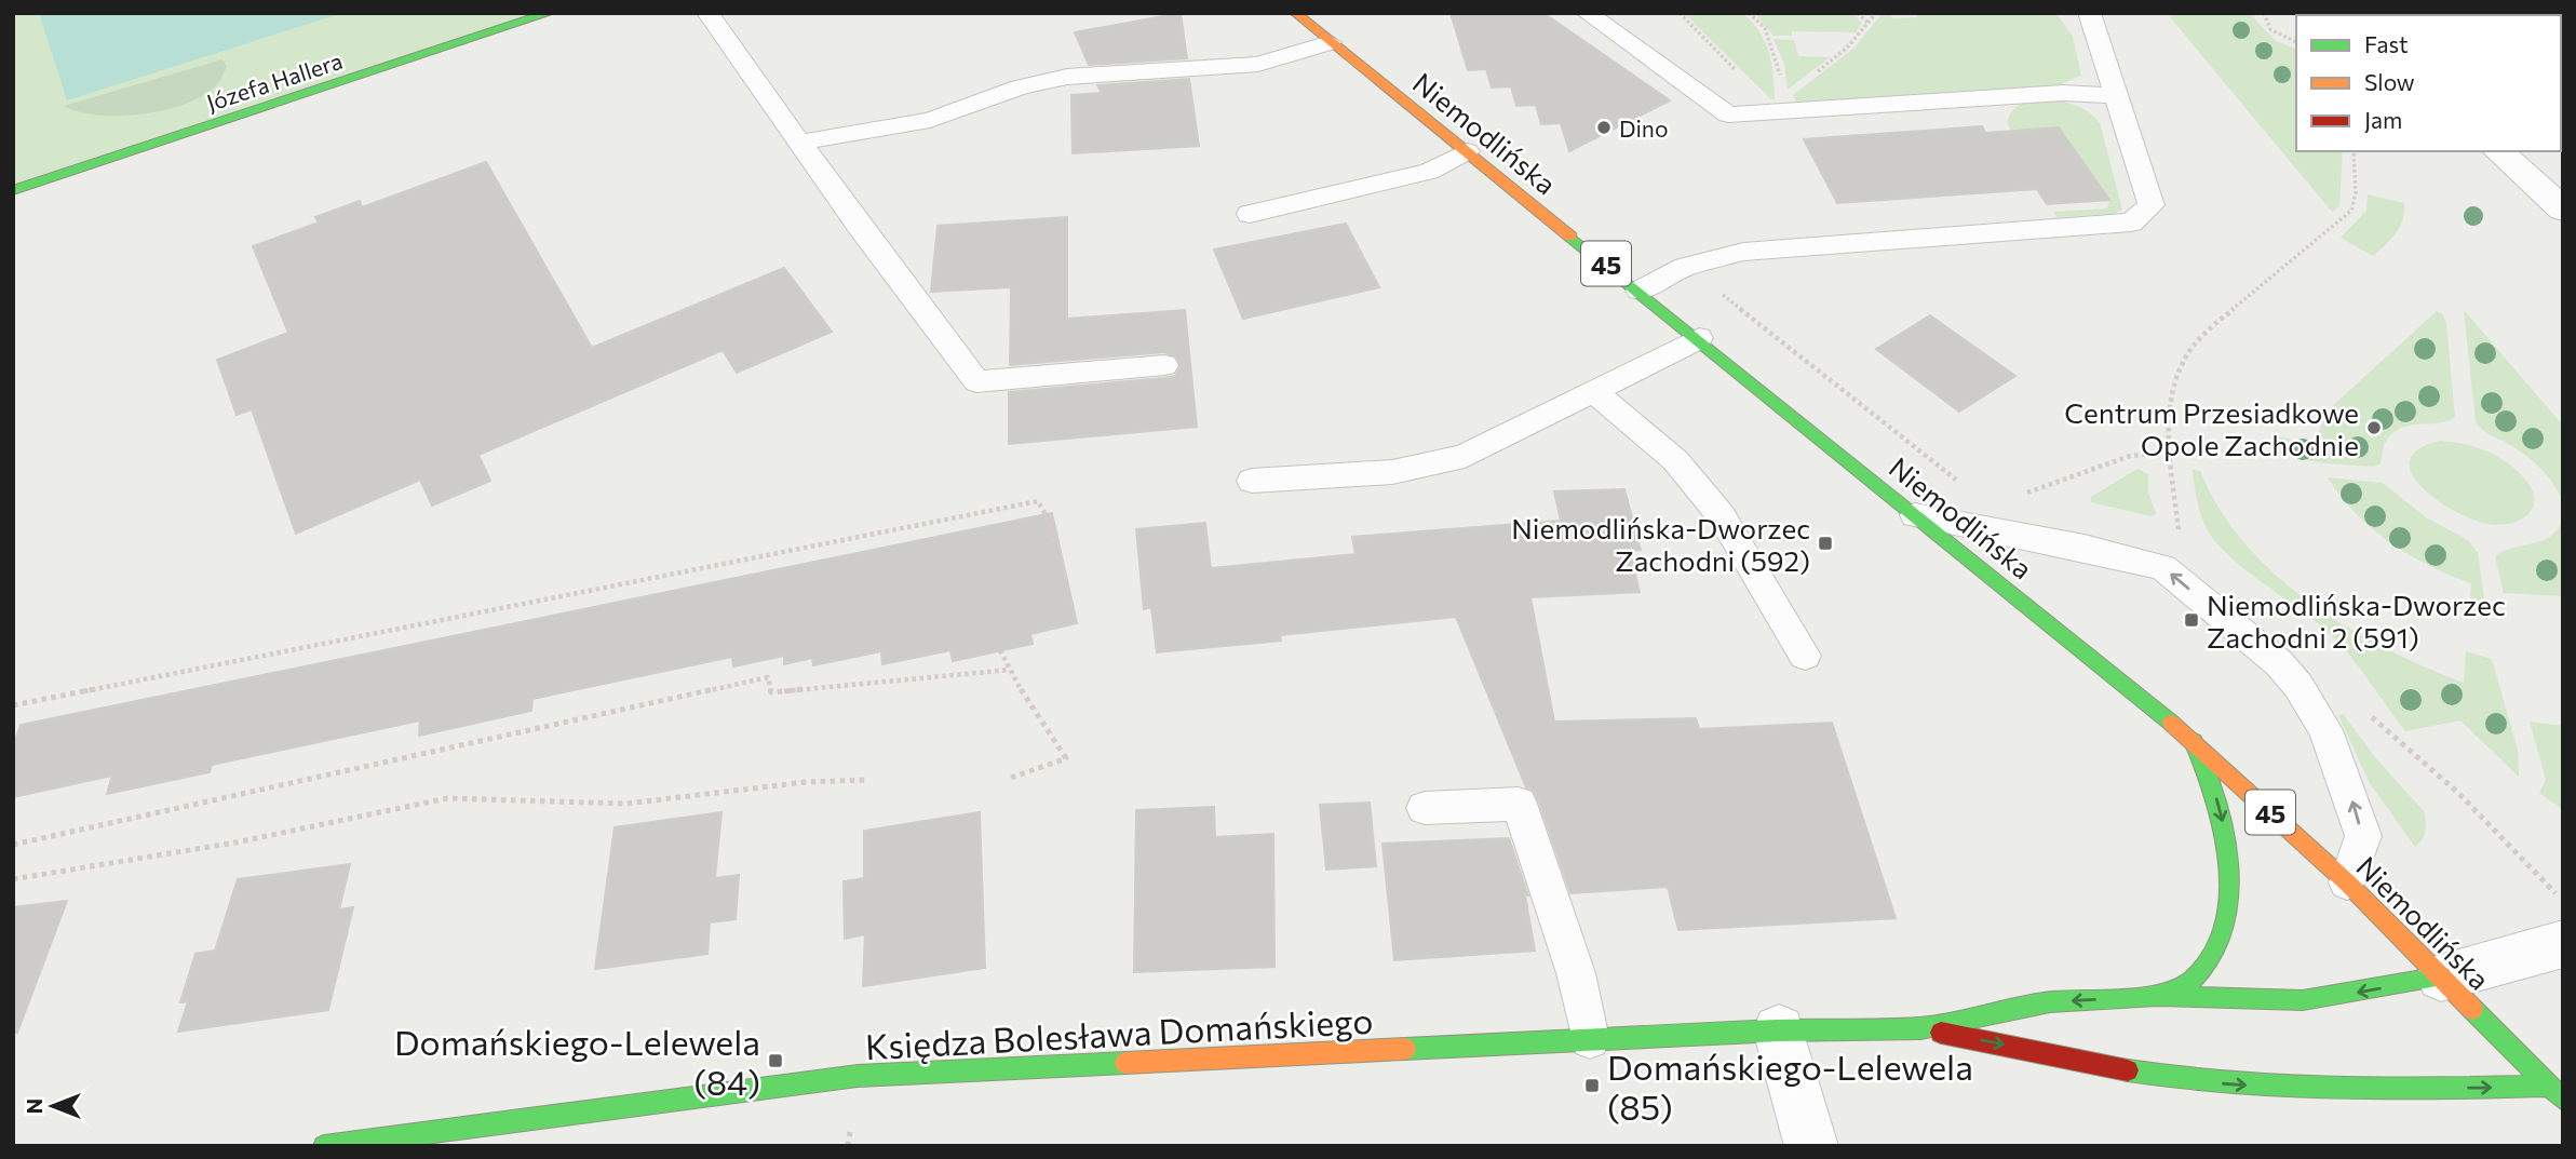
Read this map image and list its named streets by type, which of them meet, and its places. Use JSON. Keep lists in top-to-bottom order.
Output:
{
  "streets": {
    "street": [
      "Józefa Hallera",
      "Niemodlińska",
      "45",
      "Księdza Bolesława Domańskiego"
    ]
  },
  "crossings": [
    ["Niemodlińska", "Księdza Bolesława Domańskiego"]
  ],
  "places": {
    "other": ["Dino", "Centrum Przesiadkowe Opole Zachodnie"],
    "transit": [
      "Niemodlińska-Dworzec Zachodni (592)",
      "Niemodlińska-Dworzec Zachodni 2 (591)",
      "Domańskiego-Lelewela (84)",
      "Domańskiego-Lelewela (85)"
    ]
  },
  "legend": ["Fast", "Slow", "Jam"],
  "north": "left"
}
